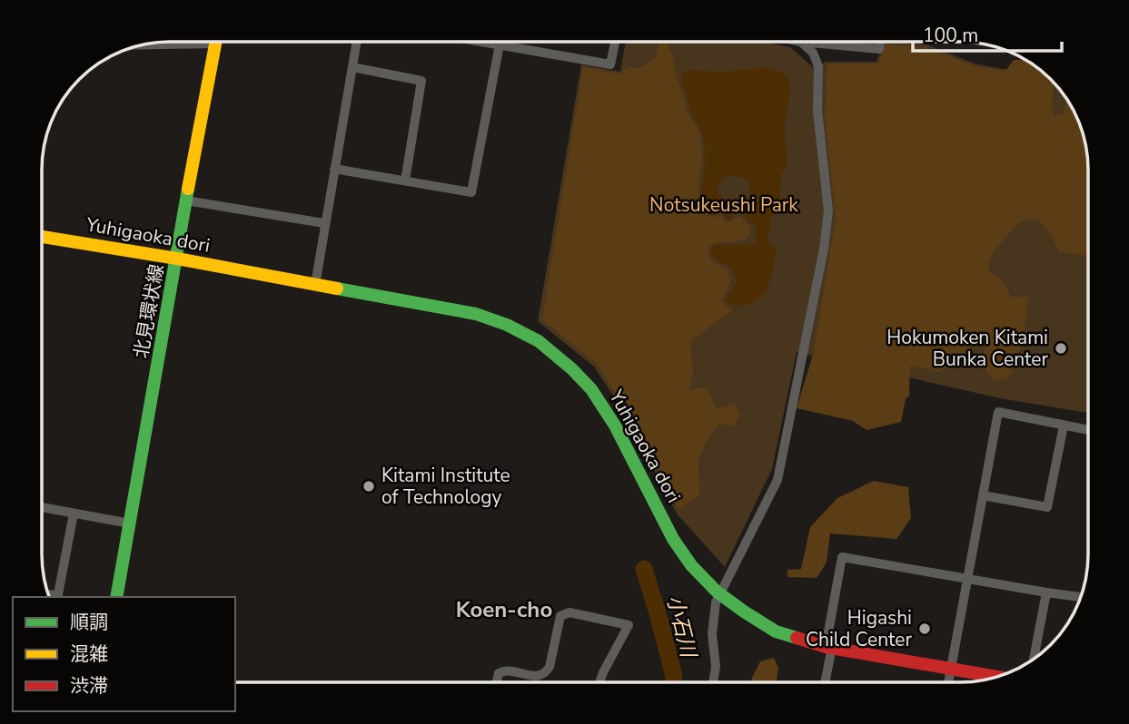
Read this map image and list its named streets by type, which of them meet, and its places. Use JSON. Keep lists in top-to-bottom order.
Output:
{
  "streets": {
    "street": ["Yuhigaoka dori", "北見環状線"]
  },
  "crossings": [
    ["Yuhigaoka dori", "北見環状線"]
  ],
  "districts": ["Koen-cho"],
  "water": ["小石川"],
  "parks": ["Notsukeushi Park"],
  "places": ["Hokumoken Kitami Bunka Center", "Kitami Institute of Technology", "Higashi Child Center"],
  "legend": ["順調", "混雑", "渋滞"],
  "scale_bar": "100 m"
}
